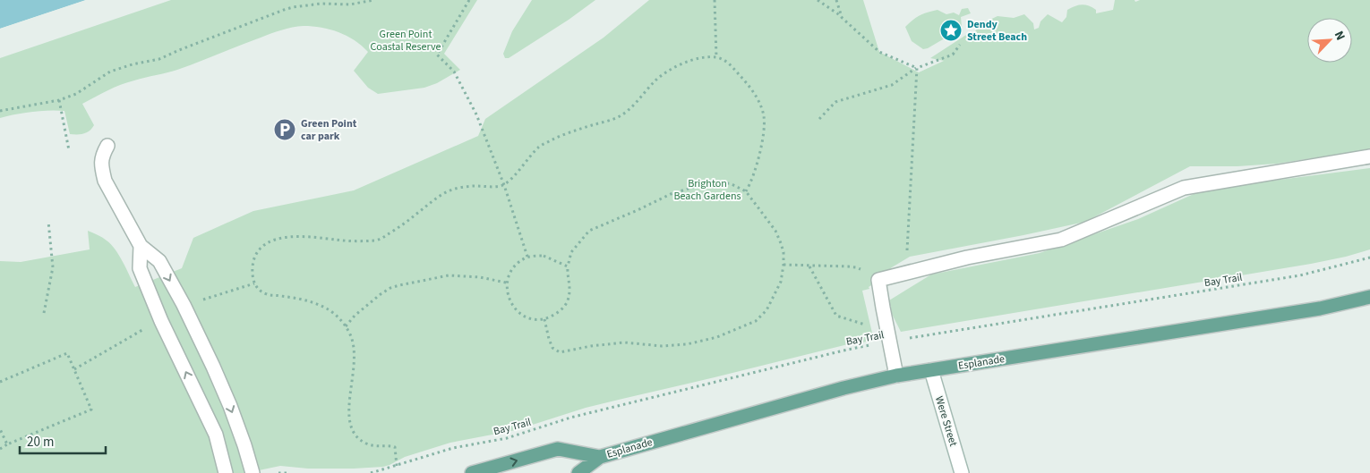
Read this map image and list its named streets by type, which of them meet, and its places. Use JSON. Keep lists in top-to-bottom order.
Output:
{
  "streets": {
    "main road": ["Esplanade"],
    "street": ["Were Street"],
    "path": ["Bay Trail"]
  },
  "crossings": [
    ["Esplanade", "Were Street"]
  ],
  "parks": ["Green Point Coastal Reserve", "Brighton Beach Gardens"],
  "places": {
    "place": ["Dendy Street Beach"],
    "parking": ["Green Point car park"]
  },
  "scale_bar": "20 m",
  "north": "top right"
}
